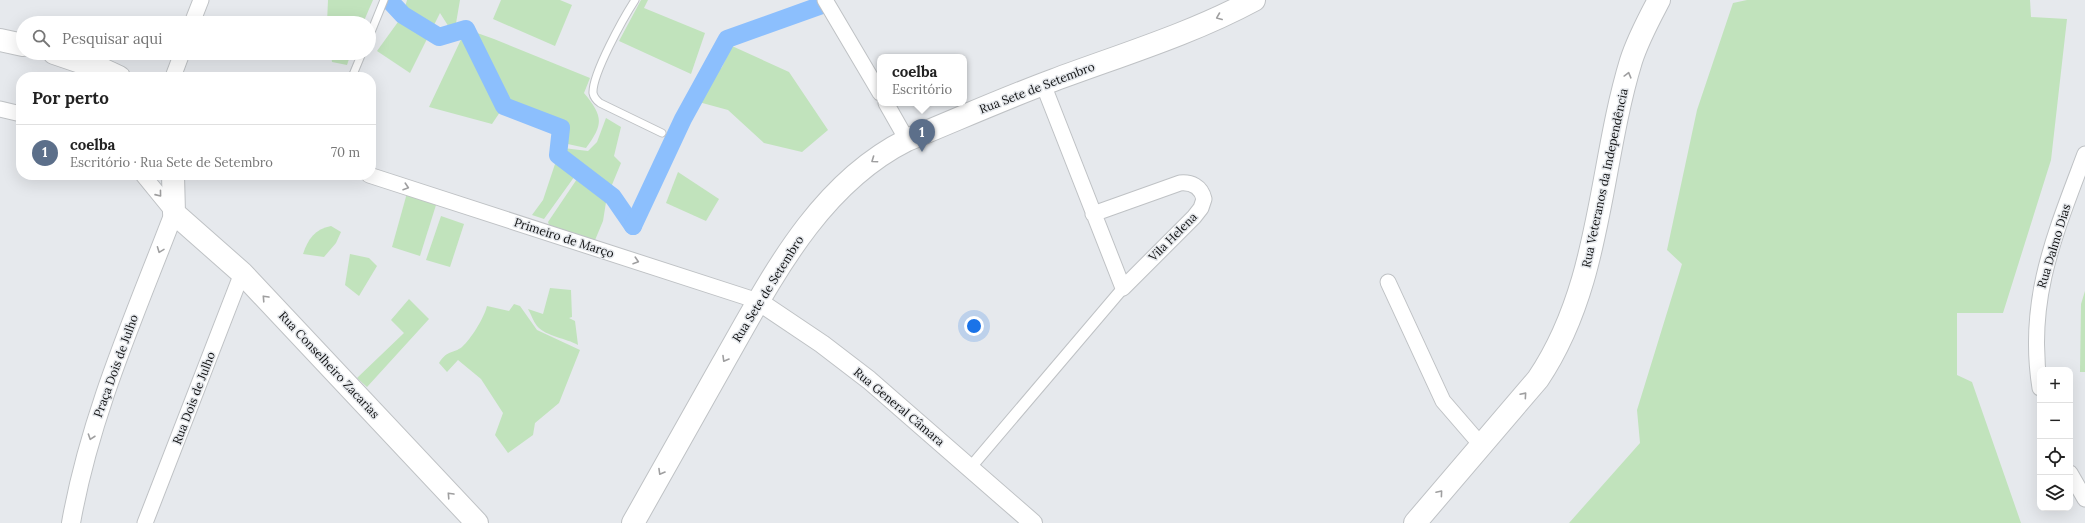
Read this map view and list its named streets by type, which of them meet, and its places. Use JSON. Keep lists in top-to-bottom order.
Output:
{
  "streets": {
    "main road": ["Rua Sete de Setembro", "Rua Veteranos da Independência", "Rua Conselheiro Zacarias"],
    "street": [
      "Vila Helena",
      "Primeiro de Março",
      "Rua Dalmo Dias",
      "Praça Dois de Julho",
      "Rua Dois de Julho",
      "Rua General Câmara"
    ]
  },
  "crossings": [
    ["Rua Sete de Setembro", "Primeiro de Março"],
    ["Rua Sete de Setembro", "Rua General Câmara"],
    ["Primeiro de Março", "Rua General Câmara"],
    ["Rua Conselheiro Zacarias", "Praça Dois de Julho"],
    ["Rua Conselheiro Zacarias", "Rua Dois de Julho"]
  ],
  "one_way": [
    "Rua Sete de Setembro",
    "Rua Veteranos da Independência",
    "Primeiro de Março",
    "Rua Conselheiro Zacarias",
    "Praça Dois de Julho"
  ],
  "page": {
    "search": "Pesquisar aqui",
    "popup": ["coelba", "Escritório"],
    "heading": "Por perto",
    "pins": "1",
    "list": [
      {
        "mark": "1",
        "name": "coelba",
        "note": "Escritório · Rua Sete de Setembro",
        "value": "70 m"
      }
    ],
    "map_buttons": ["+", "−"]
  }
}
